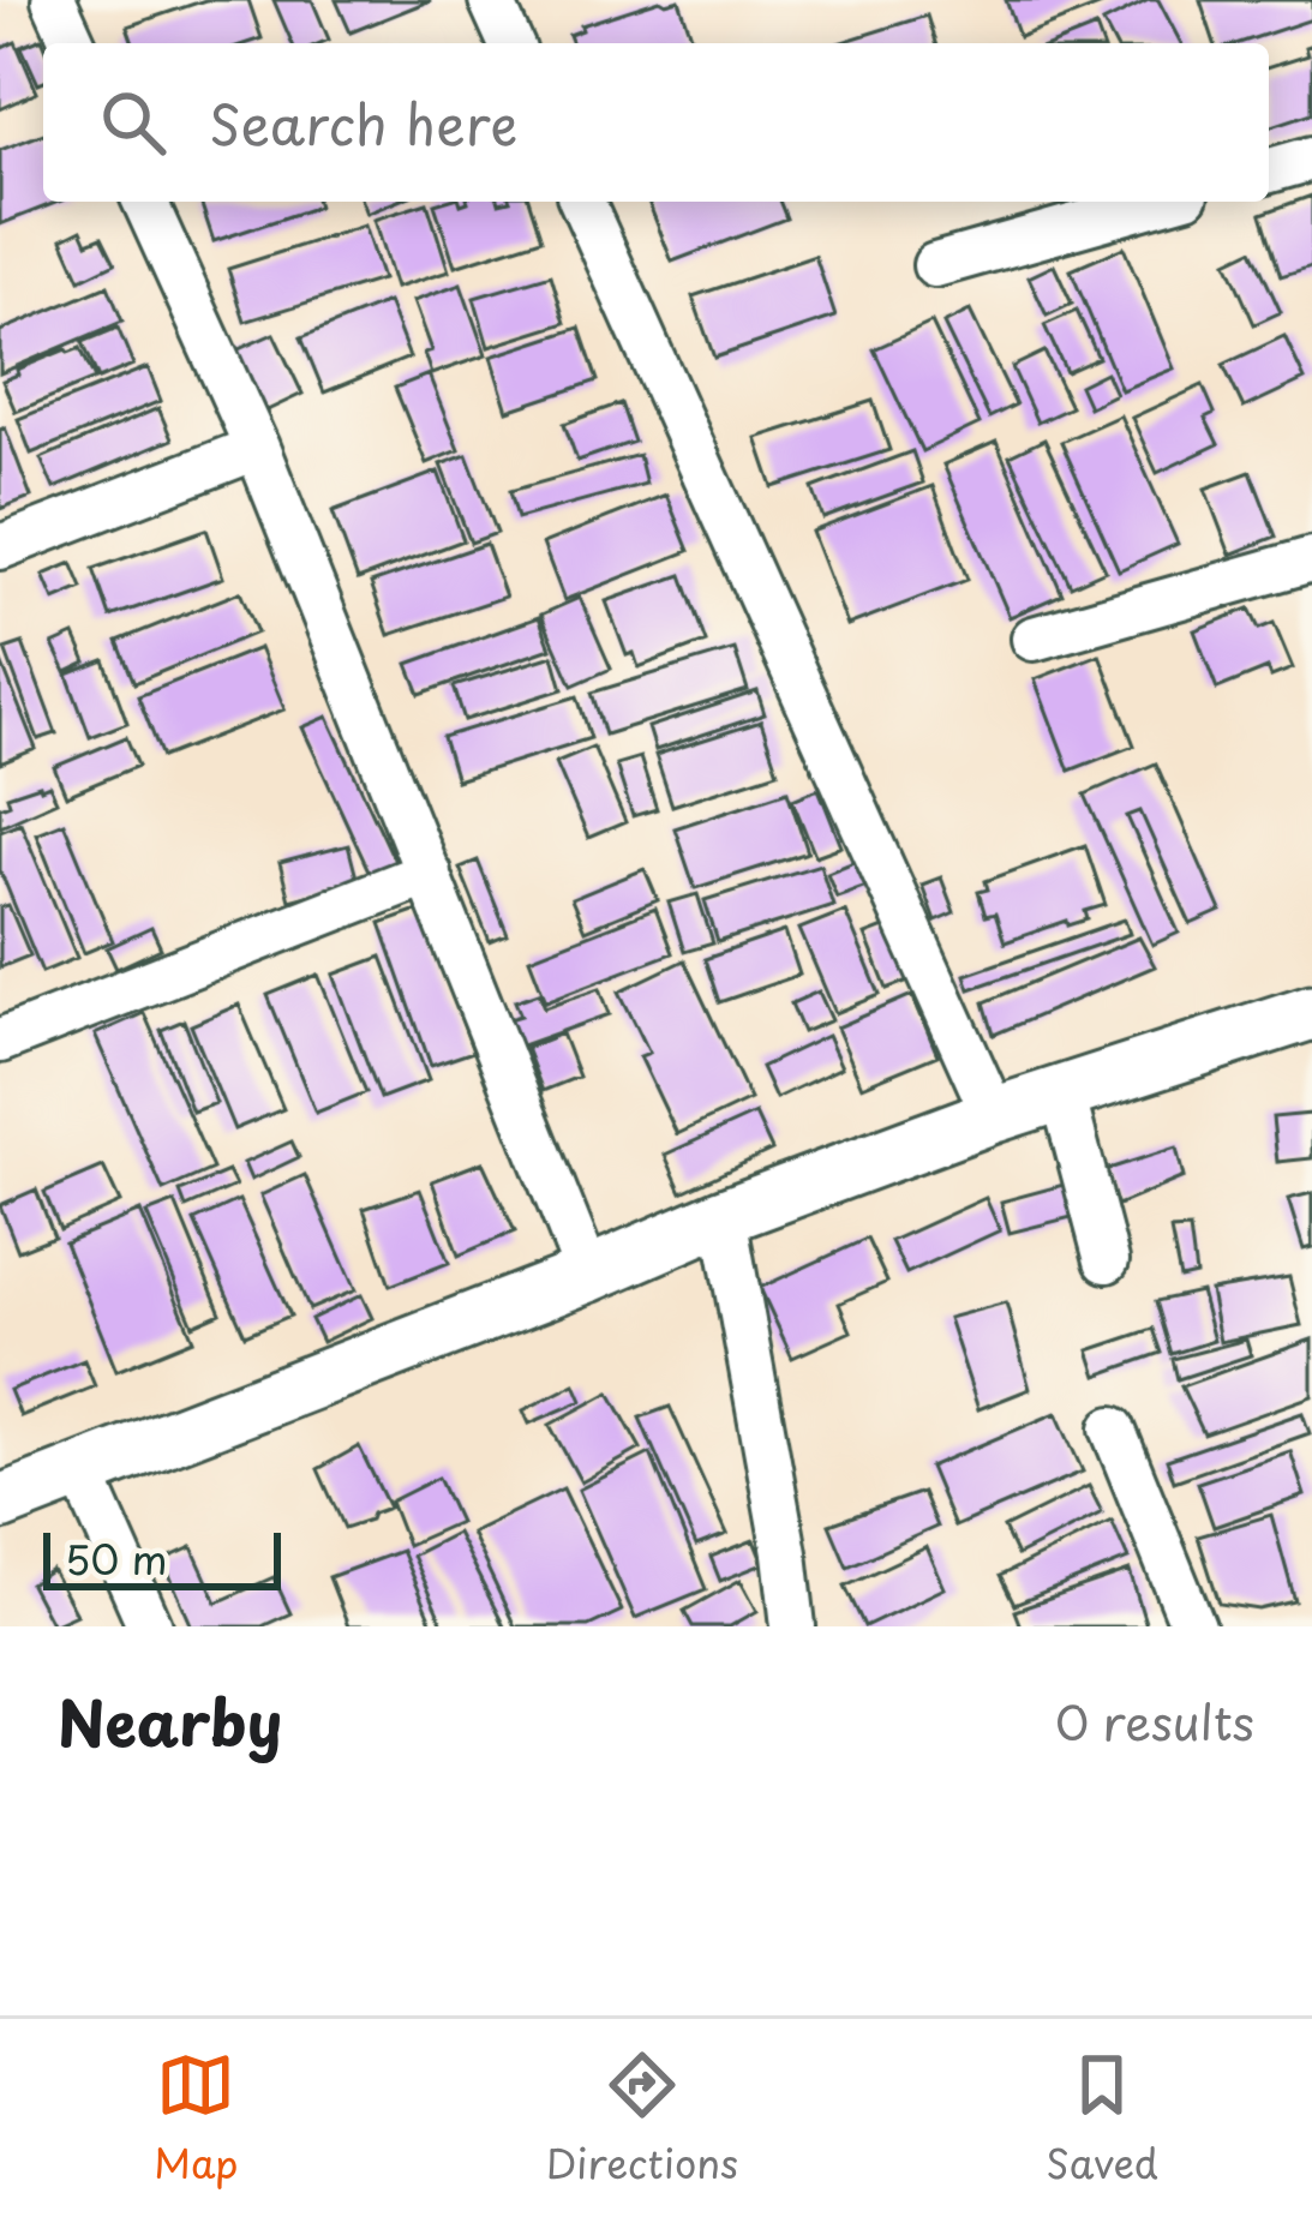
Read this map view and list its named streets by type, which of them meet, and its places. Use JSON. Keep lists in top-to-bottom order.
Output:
{
  "scale_bar": "50 m",
  "page": {
    "search": "Search here",
    "scale": "50 m",
    "heading": ["Nearby", "0 results"],
    "nav": ["Map", "Directions", "Saved"]
  }
}
